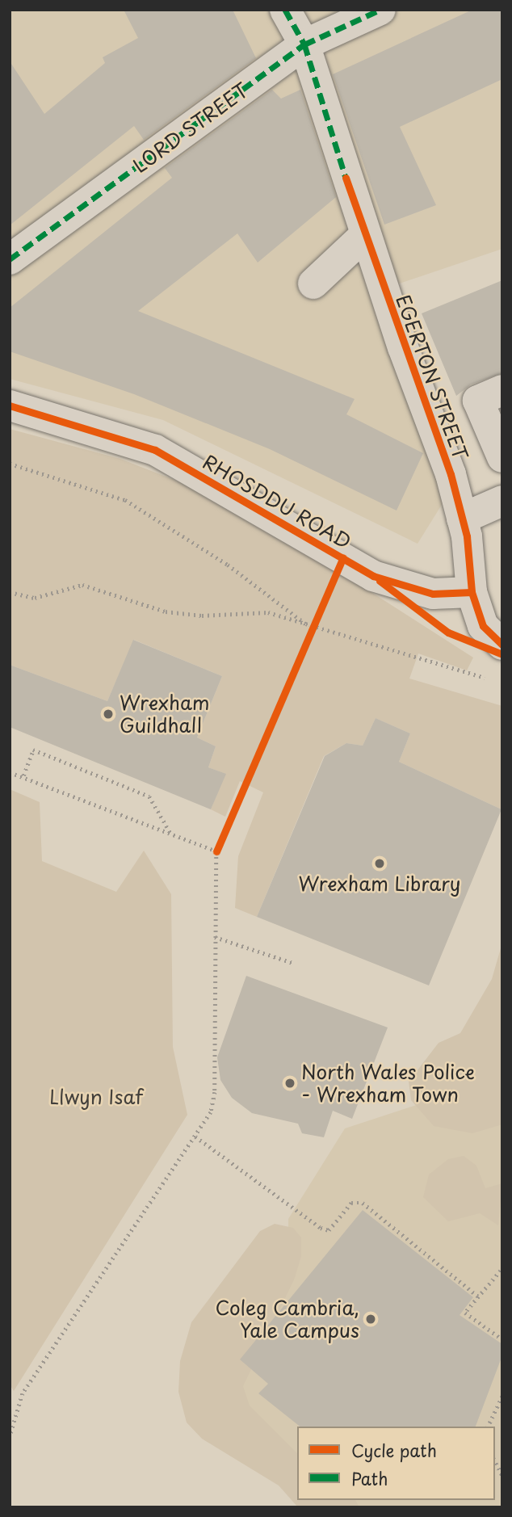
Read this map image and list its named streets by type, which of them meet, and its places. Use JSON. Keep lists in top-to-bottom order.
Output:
{
  "streets": {
    "street": ["LORD STREET", "EGERTON STREET", "RHOSDDU ROAD"]
  },
  "crossings": [
    ["LORD STREET", "EGERTON STREET"],
    ["EGERTON STREET", "RHOSDDU ROAD"]
  ],
  "parks": ["Llwyn Isaf"],
  "places": [
    "Wrexham Guildhall",
    "Wrexham Library",
    "North Wales Police - Wrexham Town",
    "Coleg Cambria, Yale Campus"
  ],
  "legend": ["Cycle path", "Path"]
}
